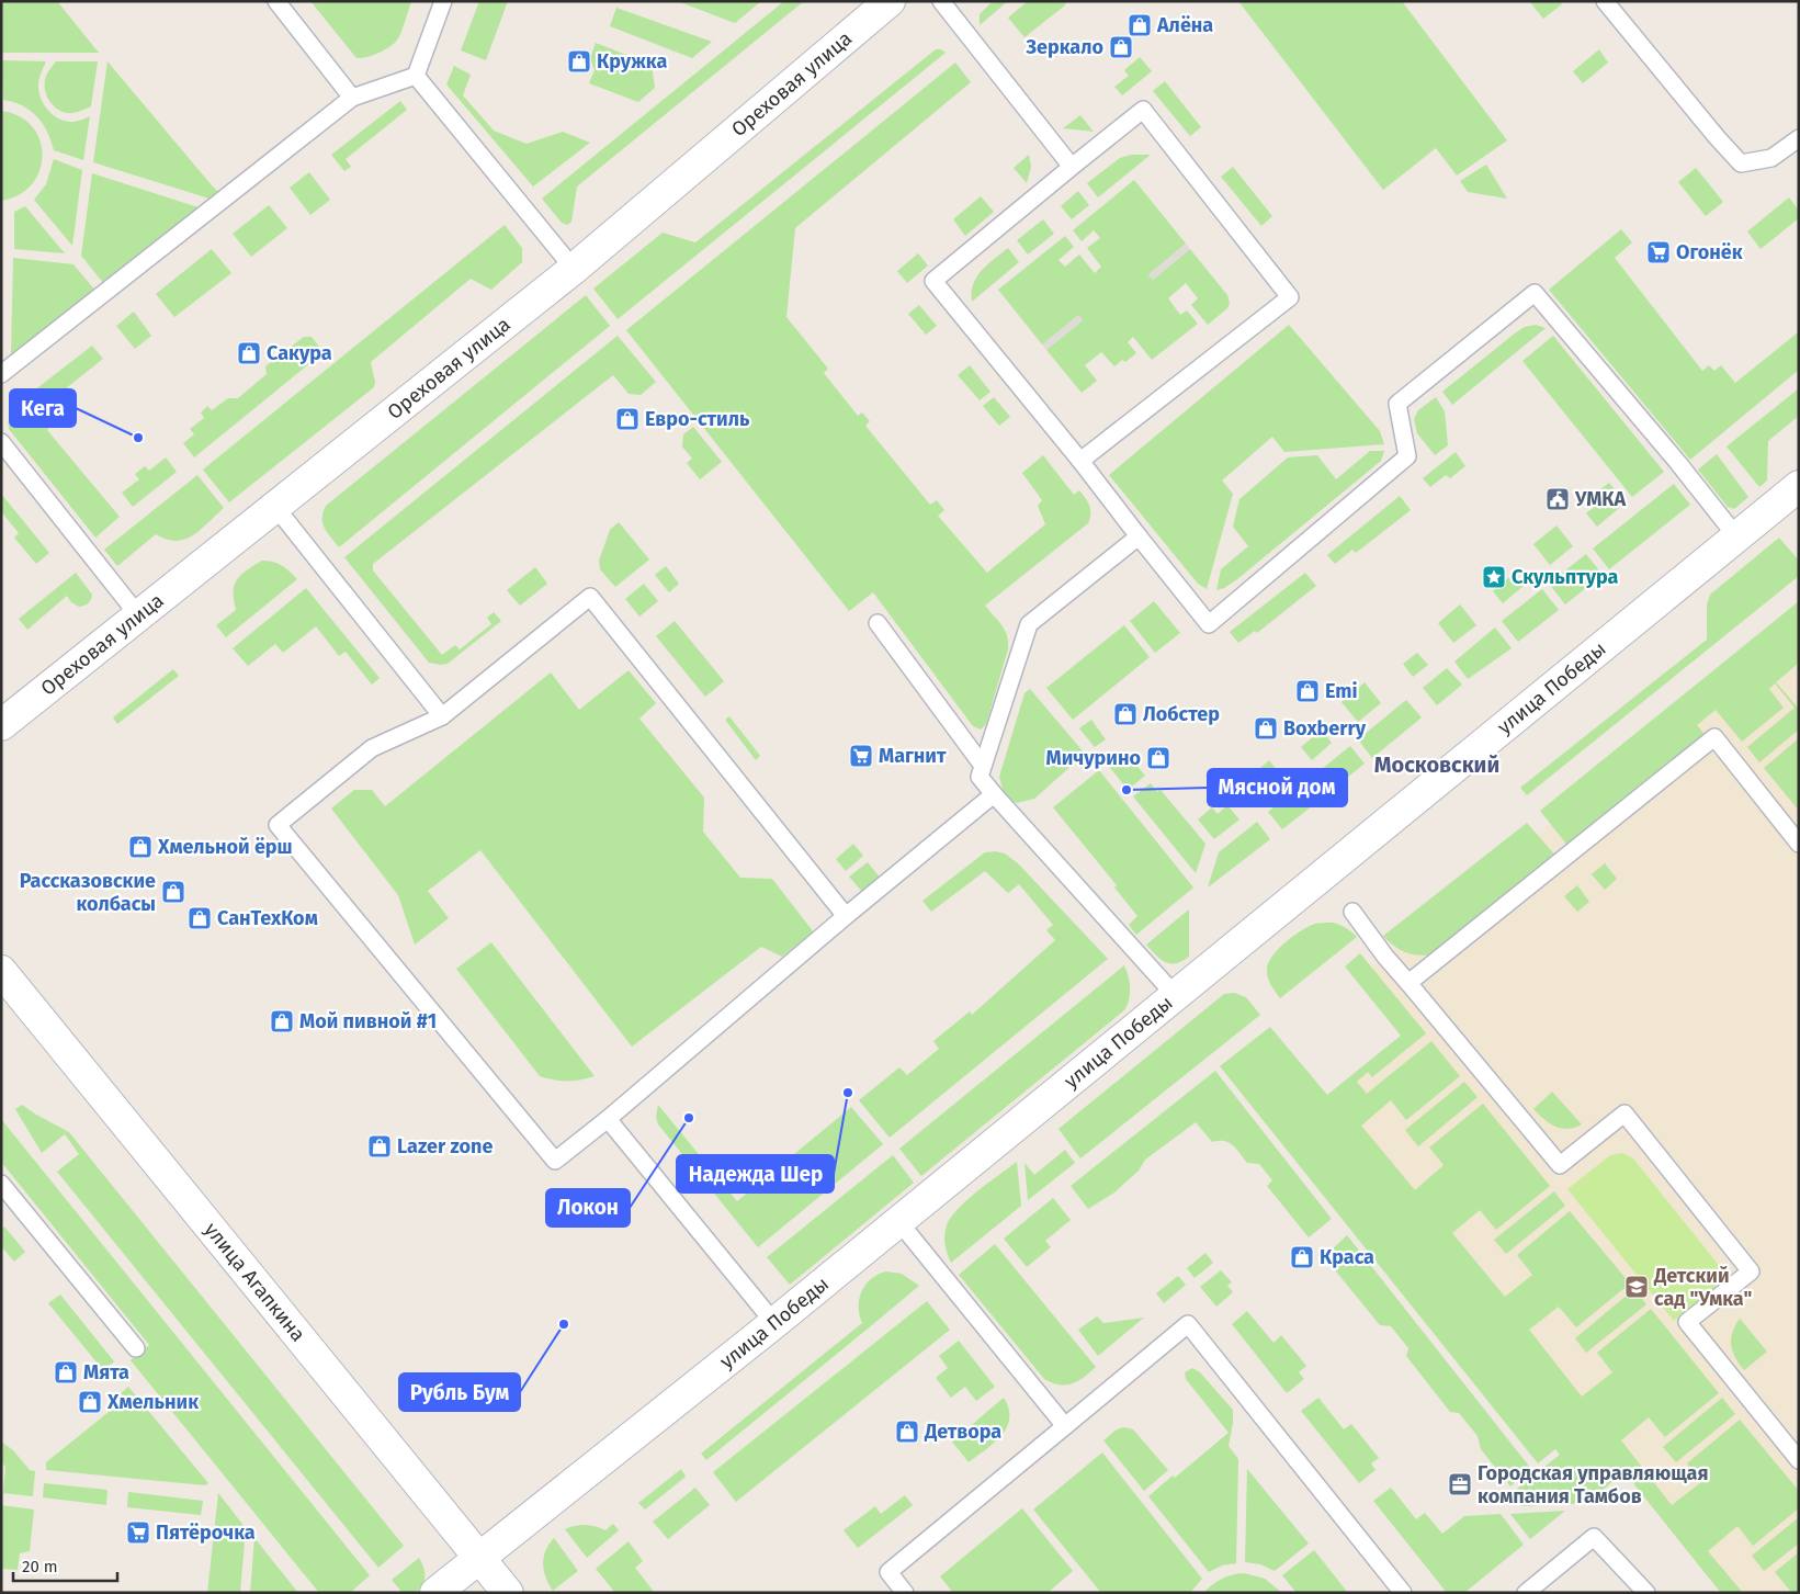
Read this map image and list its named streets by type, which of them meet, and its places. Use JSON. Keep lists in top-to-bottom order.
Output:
{
  "streets": {
    "street": ["Ореховая улица", "улица Победы", "улица Агапкина"]
  },
  "crossings": [
    ["улица Победы", "улица Агапкина"]
  ],
  "districts": ["Московский"],
  "places": {
    "shop": [
      "Алёна",
      "Зеркало",
      "Кружка",
      "Сакура",
      "Евро-стиль",
      "Emi",
      "Лобстер",
      "Boxberry",
      "Мичурино",
      "Хмельной ёрш",
      "Рассказовские колбасы",
      "СанТехКом",
      "Мой пивной #1",
      "Lazer zone",
      "Краса",
      "Мята",
      "Хмельник",
      "Детвора"
    ],
    "supermarket": ["Огонёк", "Магнит", "Пятёрочка"],
    "other": [
      "Кега",
      "Мясной дом",
      "Надежда Шер",
      "Локон",
      "Рубль Бум"
    ],
    "public building": ["УМКА"],
    "place": ["Скульптура"],
    "school or university": ["Детский сад \"Умка\""],
    "office": ["Городская управляющая компания Тамбов"]
  },
  "scale_bar": "20 m"
}
